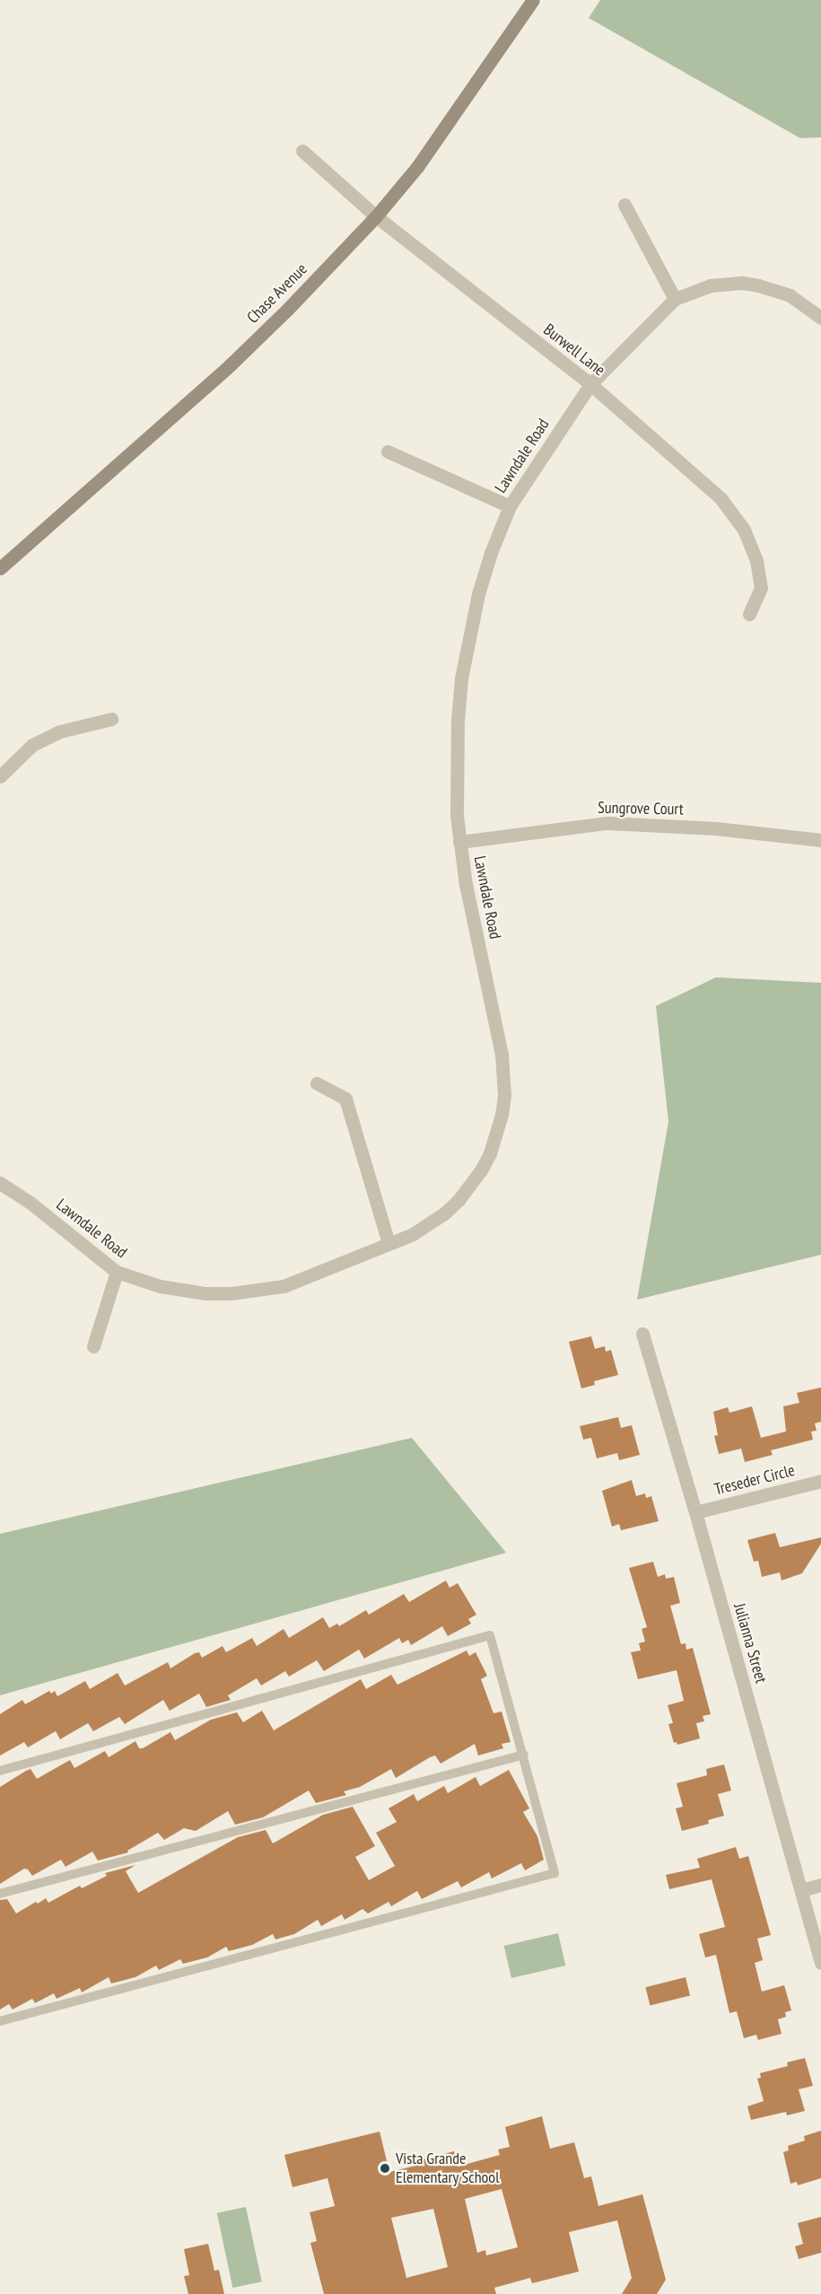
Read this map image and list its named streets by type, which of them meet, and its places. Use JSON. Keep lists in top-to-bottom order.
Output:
{
  "streets": {
    "main road": ["Chase Avenue"],
    "street": [
      "Burwell Lane",
      "Lawndale Road",
      "Sungrove Court",
      "Treseder Circle",
      "Julianna Street"
    ]
  },
  "crossings": [
    ["Chase Avenue", "Burwell Lane"],
    ["Burwell Lane", "Lawndale Road"],
    ["Lawndale Road", "Sungrove Court"],
    ["Treseder Circle", "Julianna Street"]
  ],
  "places": ["Vista Grande Elementary School"]
}
